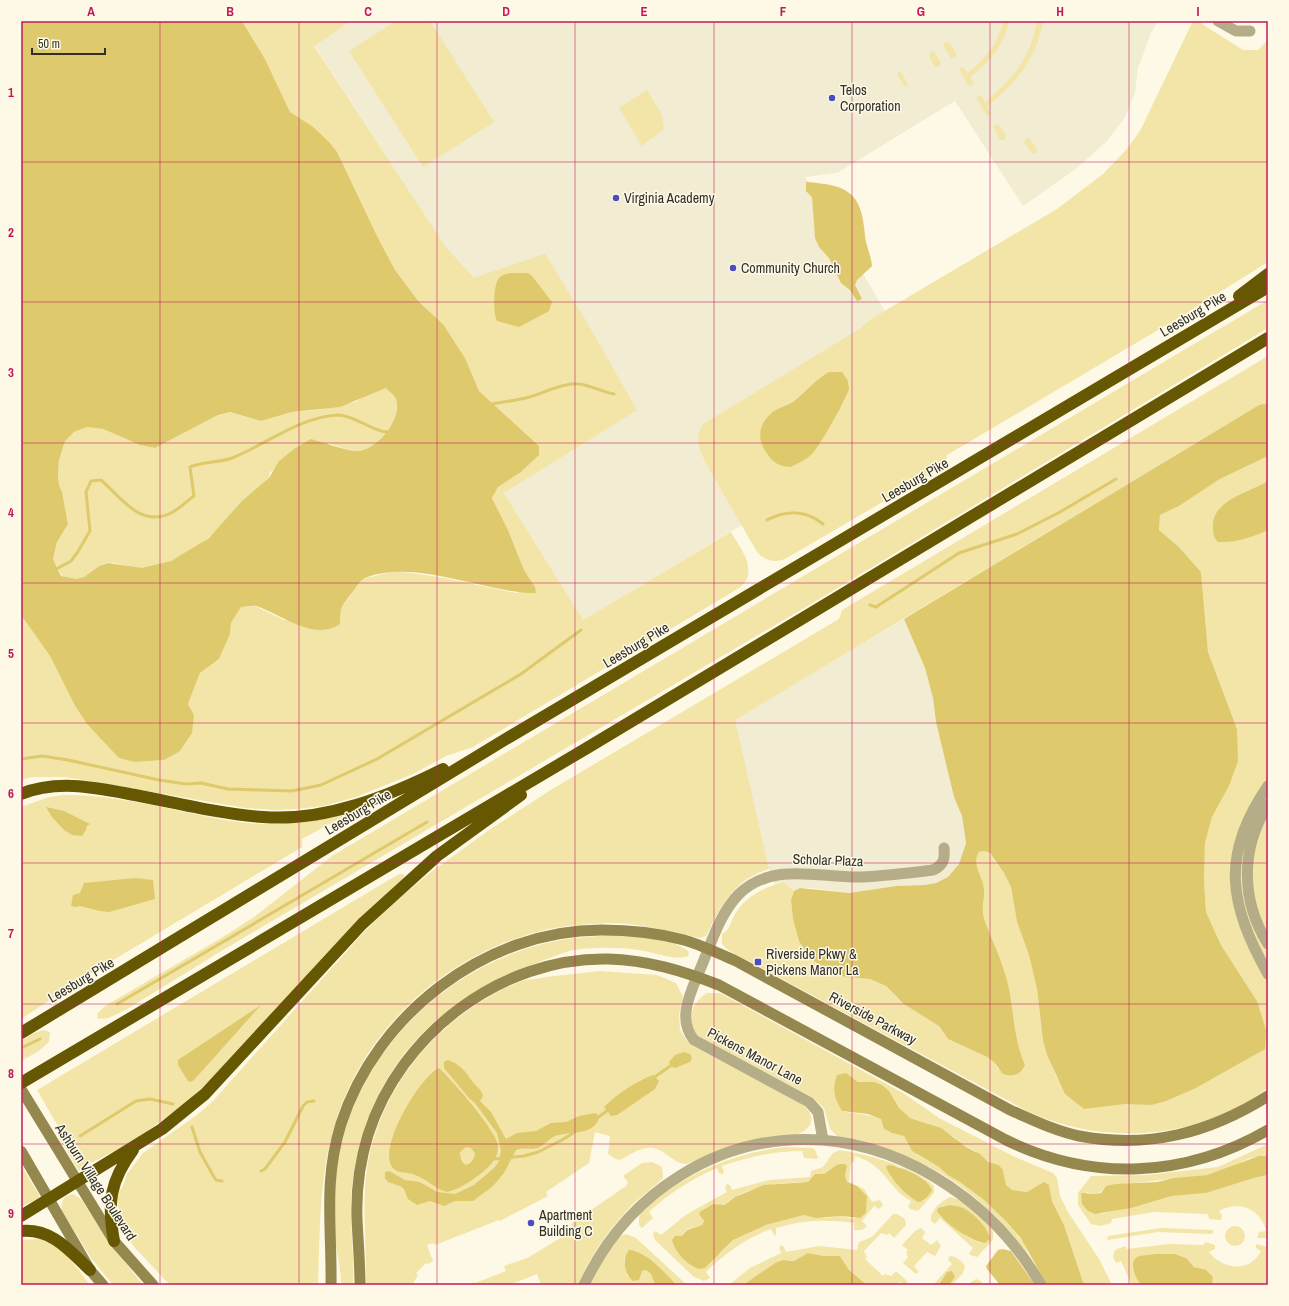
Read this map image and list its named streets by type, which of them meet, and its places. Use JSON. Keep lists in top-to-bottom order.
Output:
{
  "streets": {
    "highway": ["Leesburg Pike"],
    "main road": ["Riverside Parkway", "Ashburn Village Boulevard"],
    "street": ["Scholar Plaza", "Pickens Manor Lane"]
  },
  "crossings": [
    ["Scholar Plaza", "Riverside Parkway"],
    ["Scholar Plaza", "Pickens Manor Lane"],
    ["Riverside Parkway", "Pickens Manor Lane"]
  ],
  "places": {
    "other": [
      "Telos Corporation",
      "Virginia Academy",
      "Community Church",
      "Apartment Building C"
    ],
    "transit": ["Riverside Pkwy & Pickens Manor La"]
  },
  "scale_bar": "50 m",
  "grid": {
    "columns": [
      "A",
      "B",
      "C",
      "D",
      "E",
      "F",
      "G",
      "H",
      "I"
    ],
    "rows": [
      "1",
      "2",
      "3",
      "4",
      "5",
      "6",
      "7",
      "8",
      "9"
    ]
  }
}
